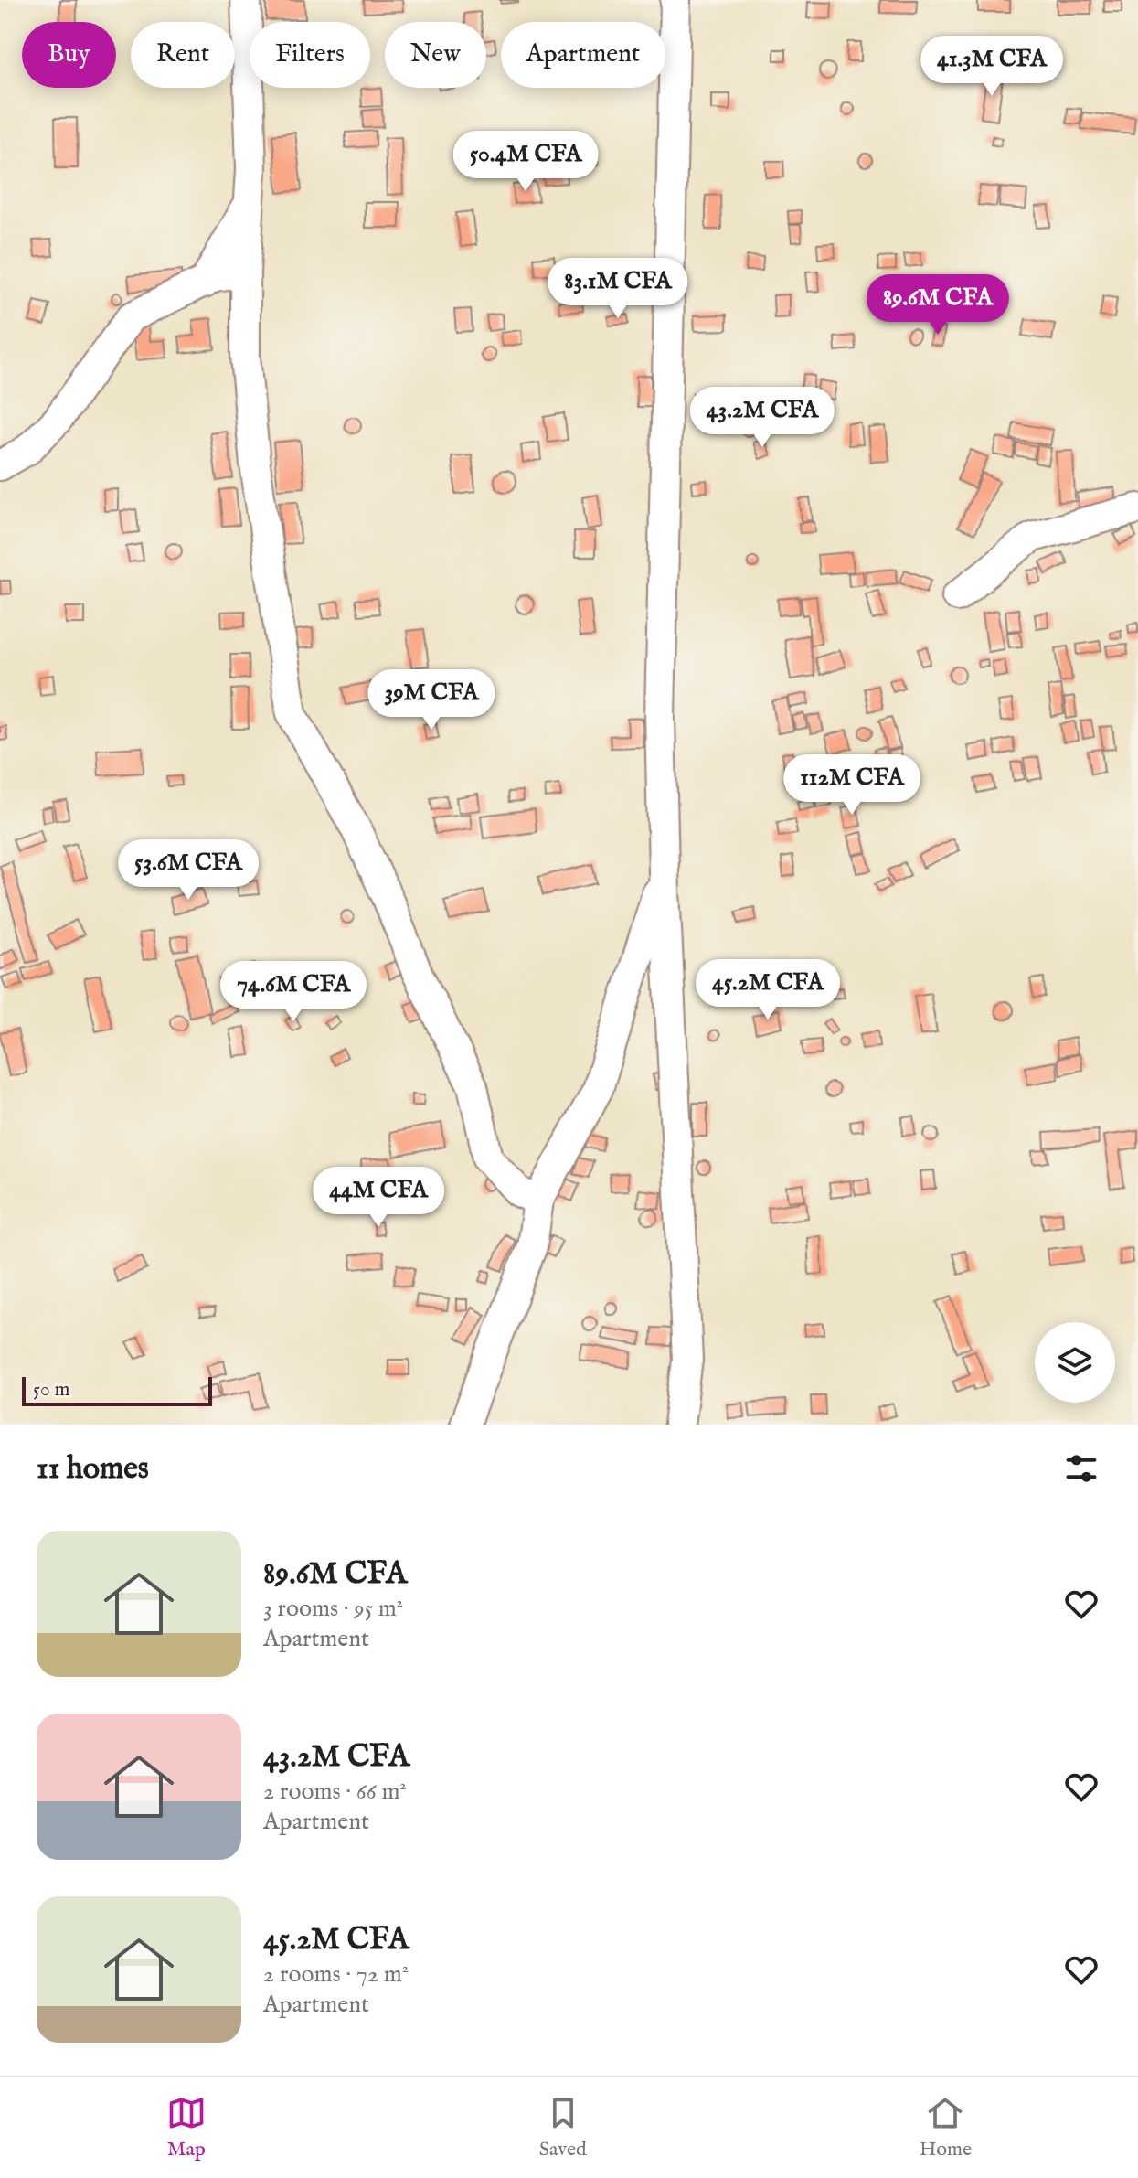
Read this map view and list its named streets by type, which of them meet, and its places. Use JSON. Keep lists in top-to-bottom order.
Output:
{
  "scale_bar": "50 m",
  "page": {
    "chip": [
      "Buy",
      "Rent",
      "Filters",
      "New",
      "Apartment"
    ],
    "price": [
      "41.3M CFA",
      "50.4M CFA",
      "83.1M CFA",
      "89.6M CFA",
      "43.2M CFA",
      "39M CFA",
      "112M CFA",
      "53.6M CFA",
      "45.2M CFA",
      "74.6M CFA",
      "44M CFA"
    ],
    "scale": "50 m",
    "heading": "11 homes",
    "list": [
      {
        "name": "89.6M CFA",
        "note": "3 rooms · 95 m² · Apartment"
      },
      {
        "name": "43.2M CFA",
        "note": "2 rooms · 66 m² · Apartment"
      },
      {
        "name": "45.2M CFA",
        "note": "2 rooms · 72 m² · Apartment"
      }
    ],
    "tabs": ["Map", "Saved", "Home"]
  }
}
